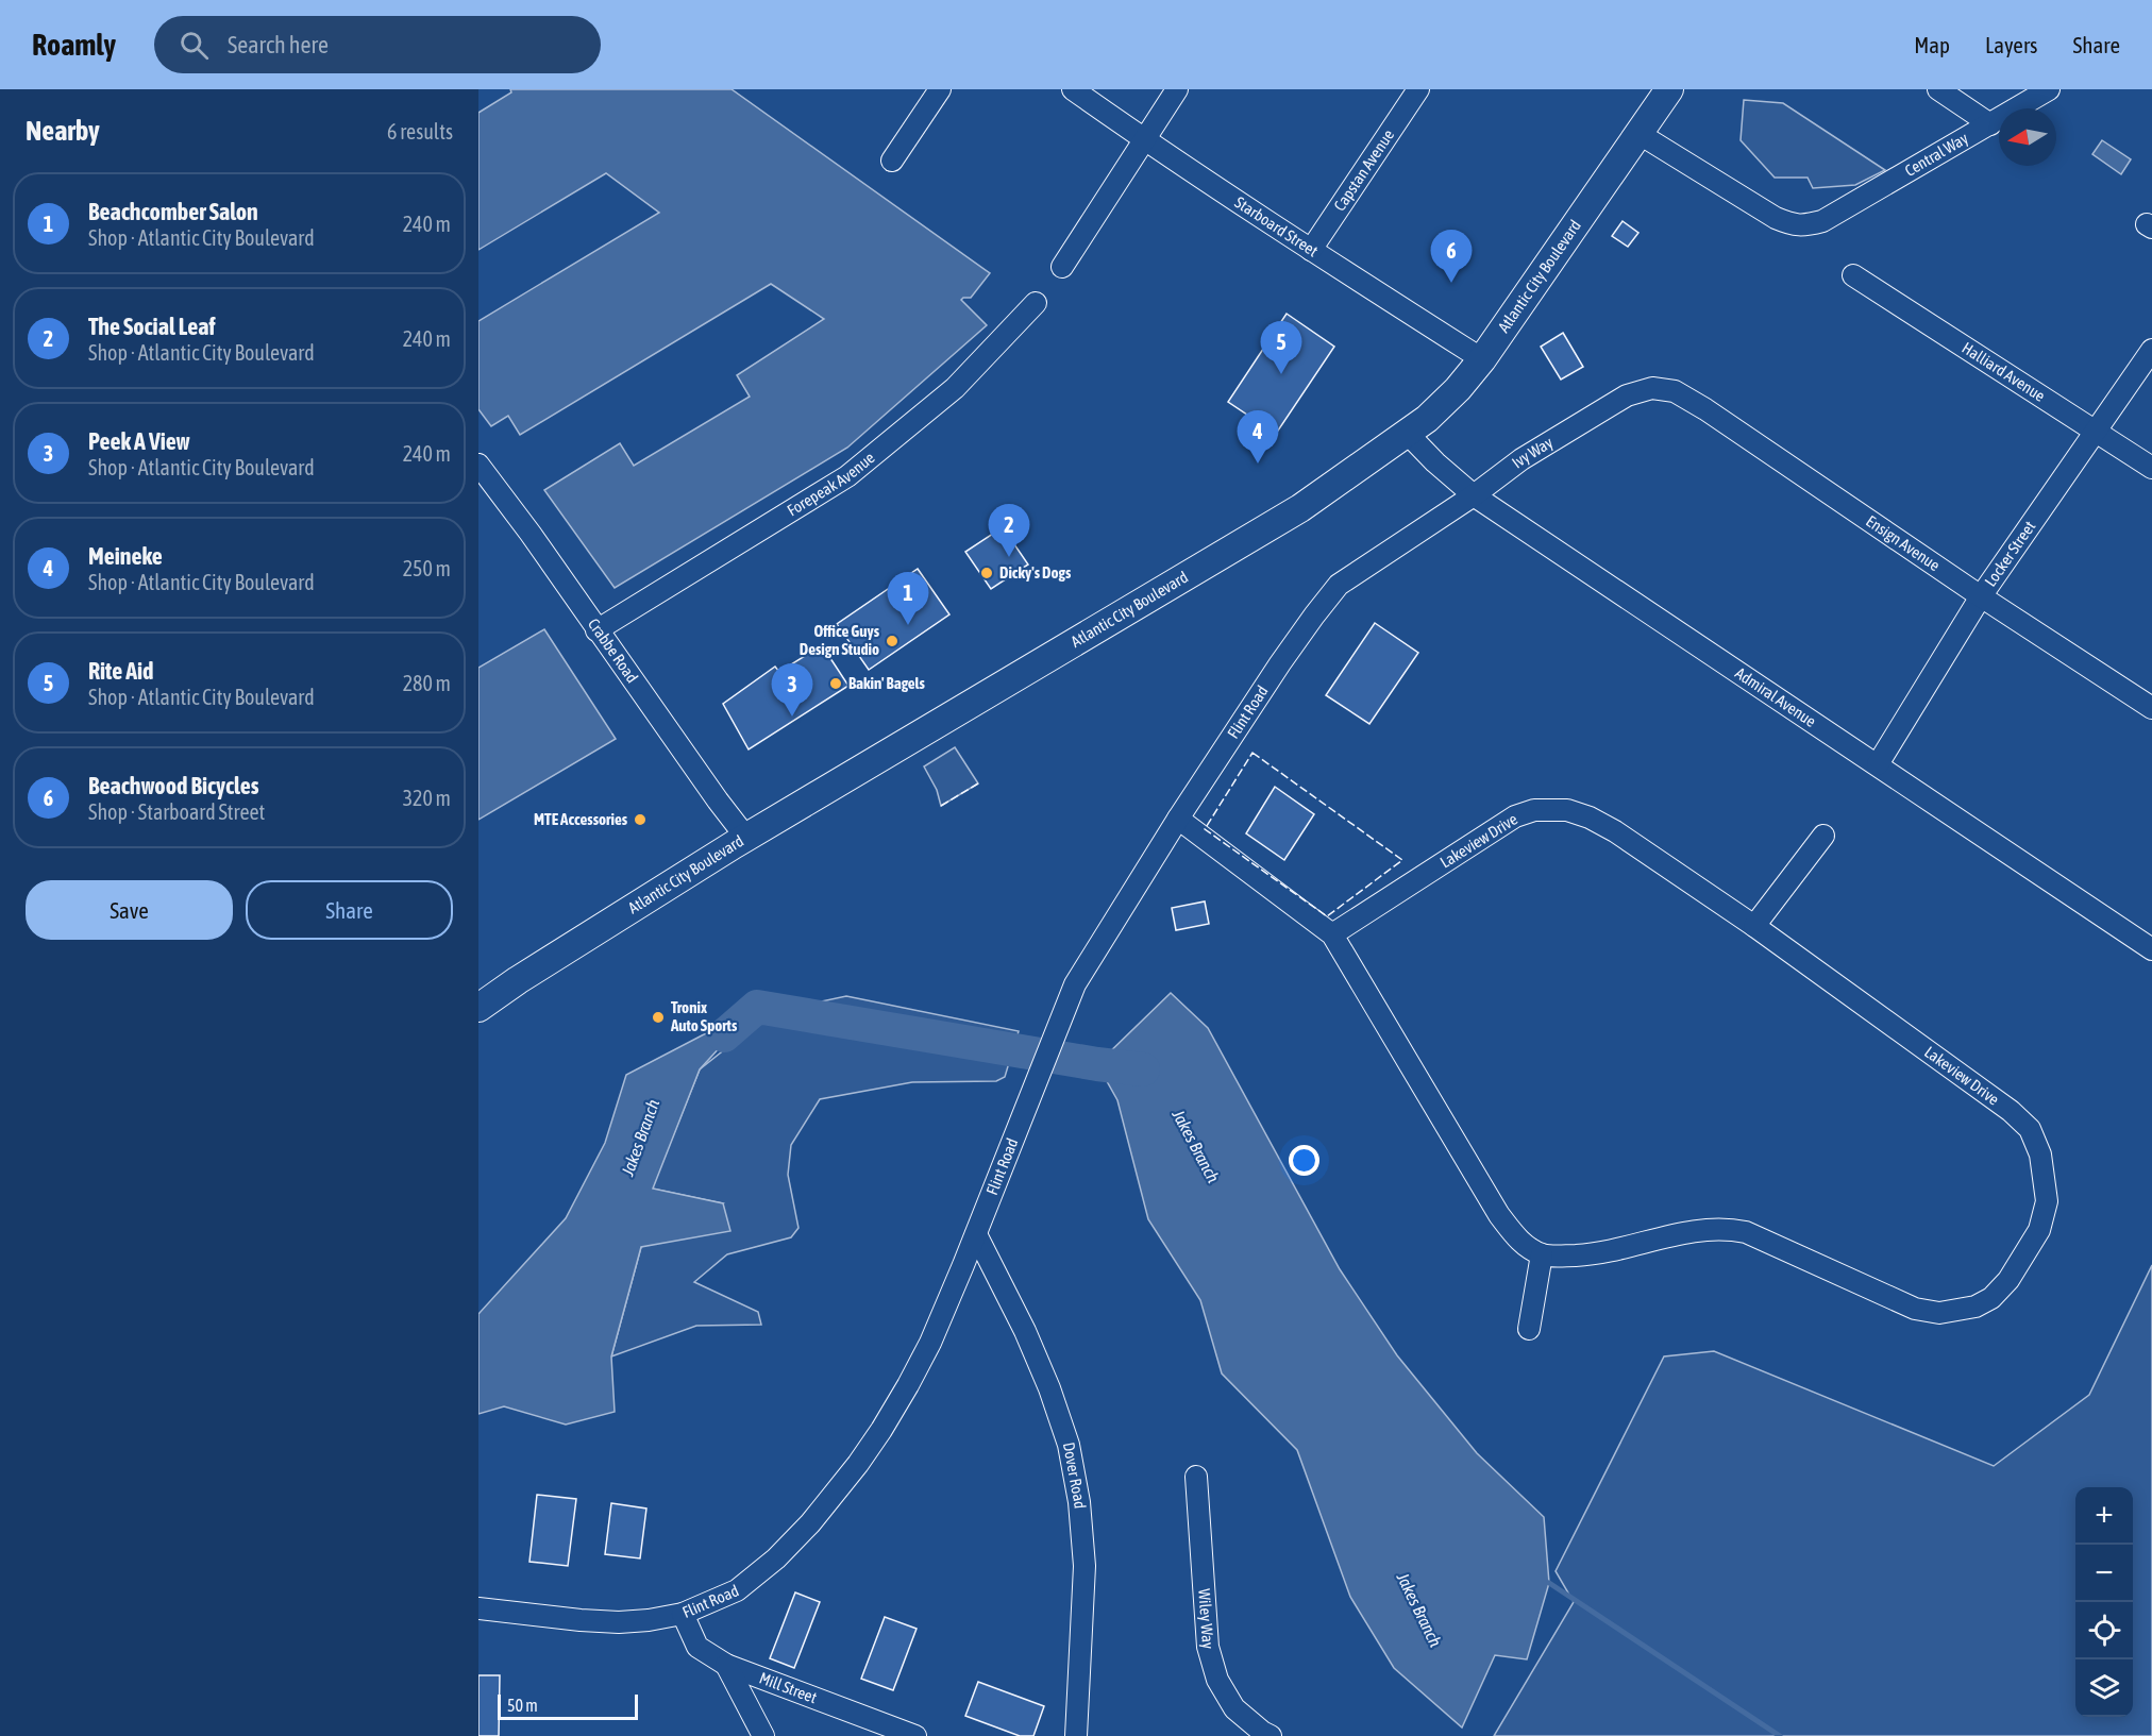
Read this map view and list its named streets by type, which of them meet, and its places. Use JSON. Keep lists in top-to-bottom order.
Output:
{
  "streets": {
    "main road": ["Atlantic City Boulevard"],
    "street": [
      "Central Way",
      "Capstan Avenue",
      "Starboard Street",
      "Halliard Avenue",
      "Ivy Way",
      "Forepeak Avenue",
      "Ensign Avenue",
      "Locker Street",
      "Crabbe Road",
      "Admiral Avenue",
      "Flint Road",
      "Lakeview Drive",
      "Dover Road",
      "Wiley Way",
      "Mill Street"
    ]
  },
  "crossings": [
    ["Central Way", "Atlantic City Boulevard"],
    ["Capstan Avenue", "Starboard Street"],
    ["Starboard Street", "Atlantic City Boulevard"],
    ["Atlantic City Boulevard", "Crabbe Road"],
    ["Atlantic City Boulevard", "Admiral Avenue"],
    ["Halliard Avenue", "Locker Street"],
    ["Ivy Way", "Ensign Avenue"],
    ["Ivy Way", "Admiral Avenue"],
    ["Ivy Way", "Flint Road"],
    ["Forepeak Avenue", "Crabbe Road"],
    ["Ensign Avenue", "Locker Street"],
    ["Locker Street", "Admiral Avenue"],
    ["Flint Road", "Dover Road"],
    ["Flint Road", "Mill Street"]
  ],
  "water": ["Jakes Branch"],
  "places": [
    "Dicky's Dogs",
    "Office Guys Design Studio",
    "Bakin' Bagels",
    "MTE Accessories",
    "Tronix Auto Sports"
  ],
  "scale_bar": "50 m",
  "north": "left",
  "page": {
    "header": "Roamly",
    "search": "Search here",
    "nav": ["Map", "Layers", "Share"],
    "heading": ["Nearby", "6 results"],
    "list": [
      {
        "mark": "1",
        "name": "Beachcomber Salon",
        "note": "Shop · Atlantic City Boulevard",
        "value": "240 m"
      },
      {
        "mark": "2",
        "name": "The Social Leaf",
        "note": "Shop · Atlantic City Boulevard",
        "value": "240 m"
      },
      {
        "mark": "3",
        "name": "Peek A View",
        "note": "Shop · Atlantic City Boulevard",
        "value": "240 m"
      },
      {
        "mark": "4",
        "name": "Meineke",
        "note": "Shop · Atlantic City Boulevard",
        "value": "250 m"
      },
      {
        "mark": "5",
        "name": "Rite Aid",
        "note": "Shop · Atlantic City Boulevard",
        "value": "280 m"
      },
      {
        "mark": "6",
        "name": "Beachwood Bicycles",
        "note": "Shop · Starboard Street",
        "value": "320 m"
      }
    ],
    "pins": [
      "6",
      "5",
      "4",
      "2",
      "1",
      "3"
    ],
    "buttons": ["Save", "Share"],
    "map_buttons": ["+", "−"],
    "scale": "50 m"
  }
}
